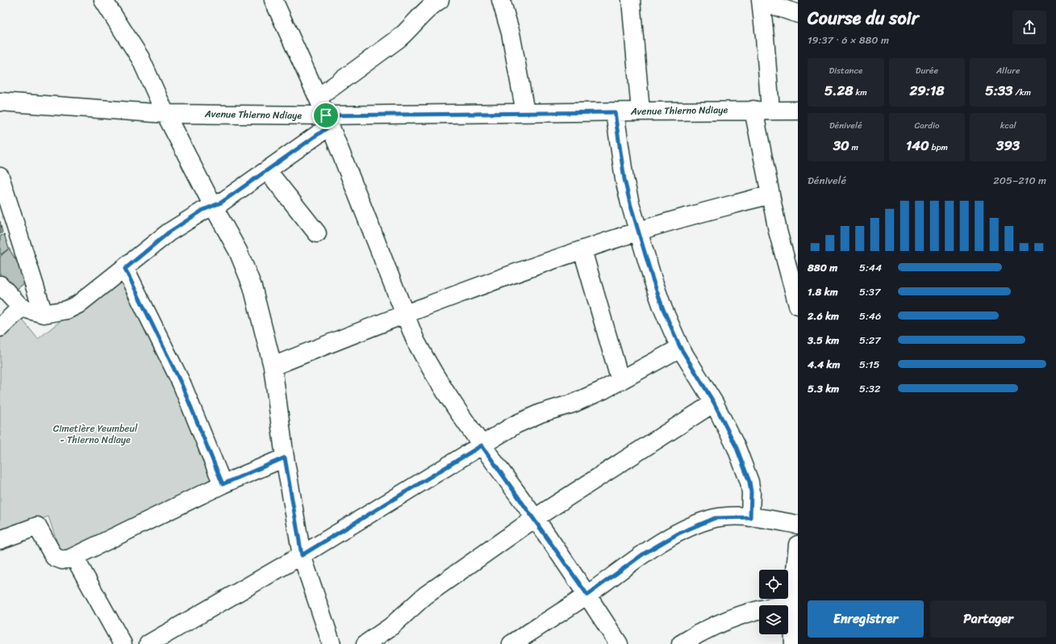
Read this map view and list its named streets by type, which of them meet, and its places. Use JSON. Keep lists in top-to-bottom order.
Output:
{
  "streets": {
    "street": ["Avenue Thierno Ndiaye"]
  },
  "parks": ["Cimetière Yeumbeul - Thierno Ndiaye"],
  "page": {
    "heading": ["Course du soir", "19:37 · 6 × 880 m"],
    "stats": [
      ["Distance", "5.28 km"],
      ["Durée", "29:18"],
      ["Allure", "5:33 /km"],
      ["Dénivelé", "30 m"],
      ["Cardio", "140 bpm"],
      ["kcal", "393"]
    ],
    "chart": ["Dénivelé", "205–210 m"],
    "list": [
      {
        "name": "880 m",
        "note": "5:44"
      },
      {
        "name": "1.8 km",
        "note": "5:37"
      },
      {
        "name": "2.6 km",
        "note": "5:46"
      },
      {
        "name": "3.5 km",
        "note": "5:27"
      },
      {
        "name": "4.4 km",
        "note": "5:15"
      },
      {
        "name": "5.3 km",
        "note": "5:32"
      }
    ],
    "buttons": ["Enregistrer", "Partager"]
  }
}
